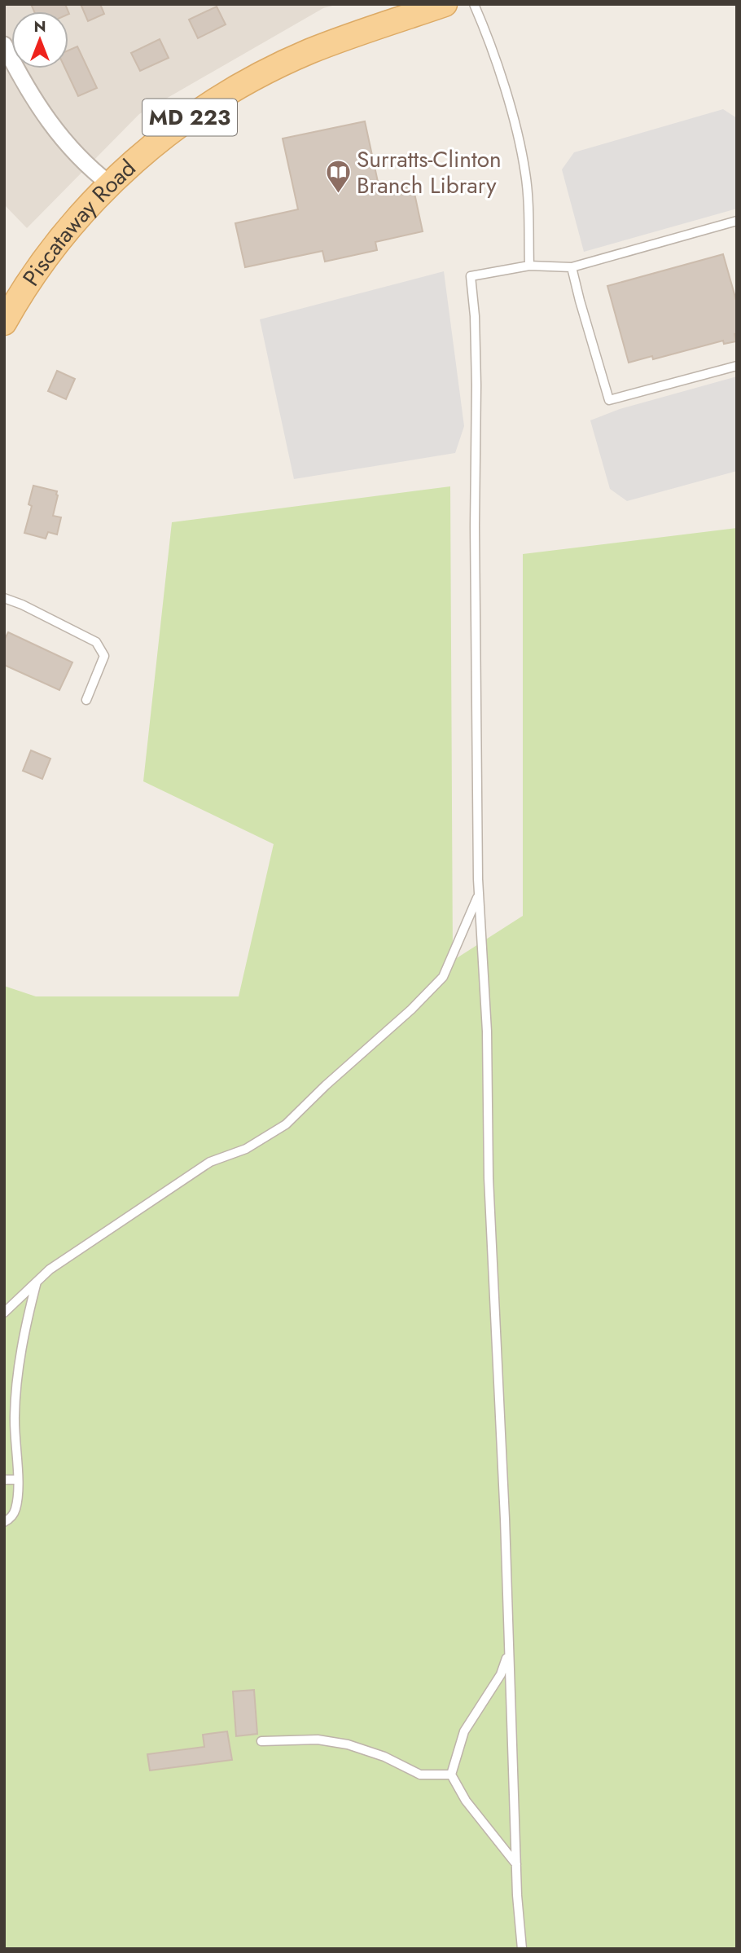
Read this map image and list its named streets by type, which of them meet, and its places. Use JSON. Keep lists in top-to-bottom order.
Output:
{
  "streets": {
    "main road": ["MD 223", "Piscataway Road"]
  },
  "places": {
    "library": ["Surratts-Clinton Branch Library"]
  },
  "north": "top"
}
